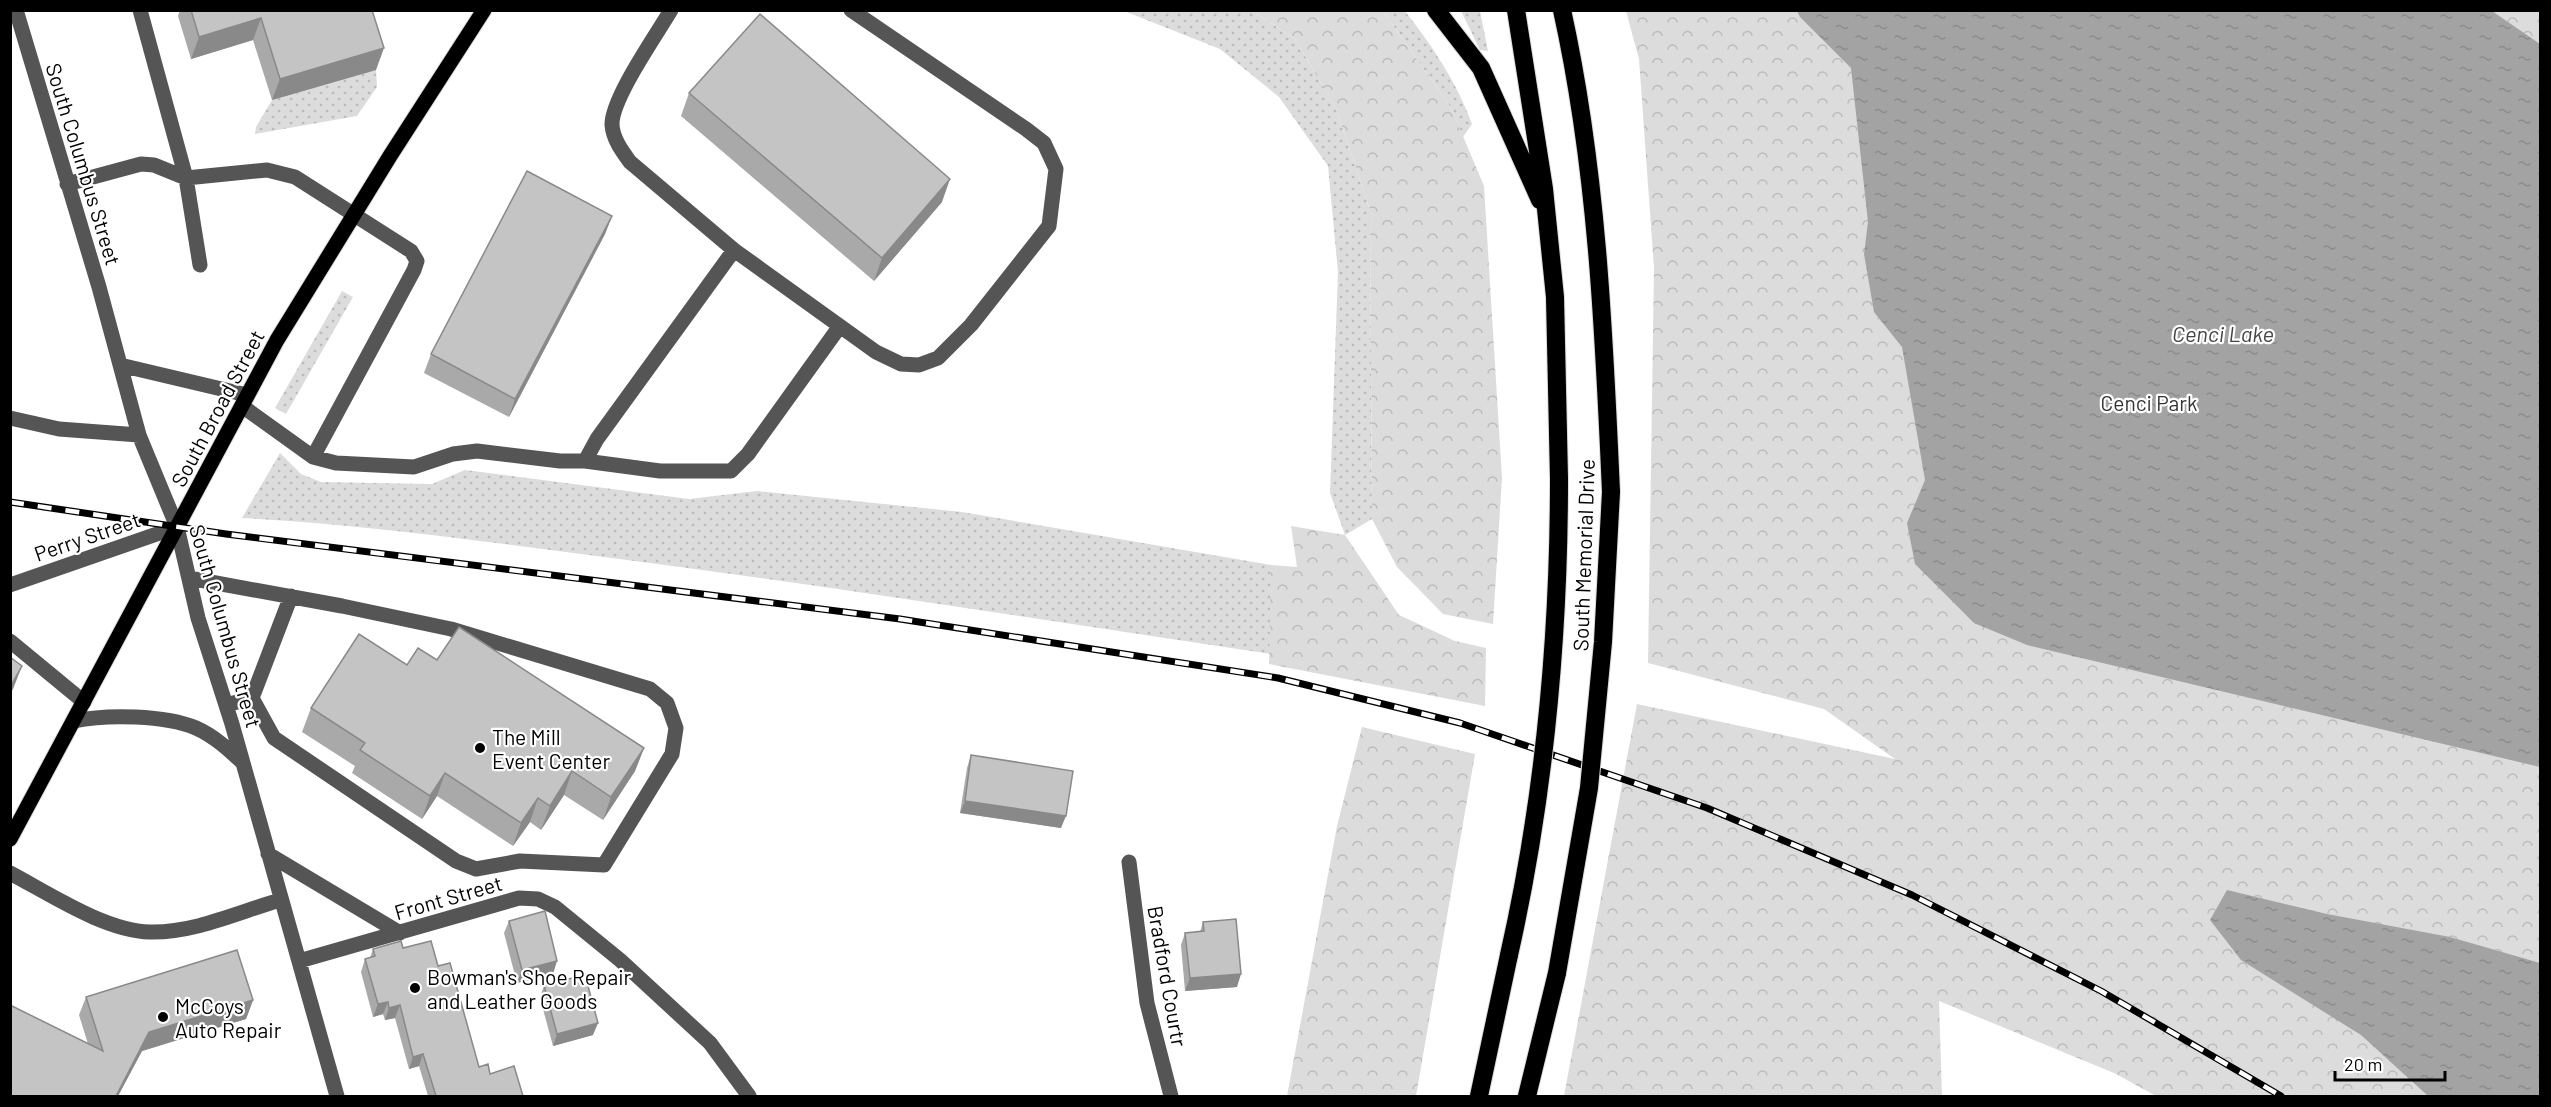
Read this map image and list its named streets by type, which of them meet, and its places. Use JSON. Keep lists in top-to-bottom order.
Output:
{
  "streets": {
    "highway": ["South Memorial Drive"],
    "main road": ["South Broad Street"],
    "street": [
      "South Columbus Street",
      "Perry Street",
      "Front Street",
      "Bradford Courtr"
    ]
  },
  "crossings": [
    ["South Columbus Street", "South Broad Street"],
    ["South Columbus Street", "Perry Street"],
    ["South Columbus Street", "Front Street"],
    ["South Broad Street", "Perry Street"]
  ],
  "water": ["Cenci Lake"],
  "parks": ["Cenci Park"],
  "places": ["The Mill Event Center", "Bowman's Shoe Repair and Leather Goods", "McCoys Auto Repair"],
  "scale_bar": "20 m"
}
